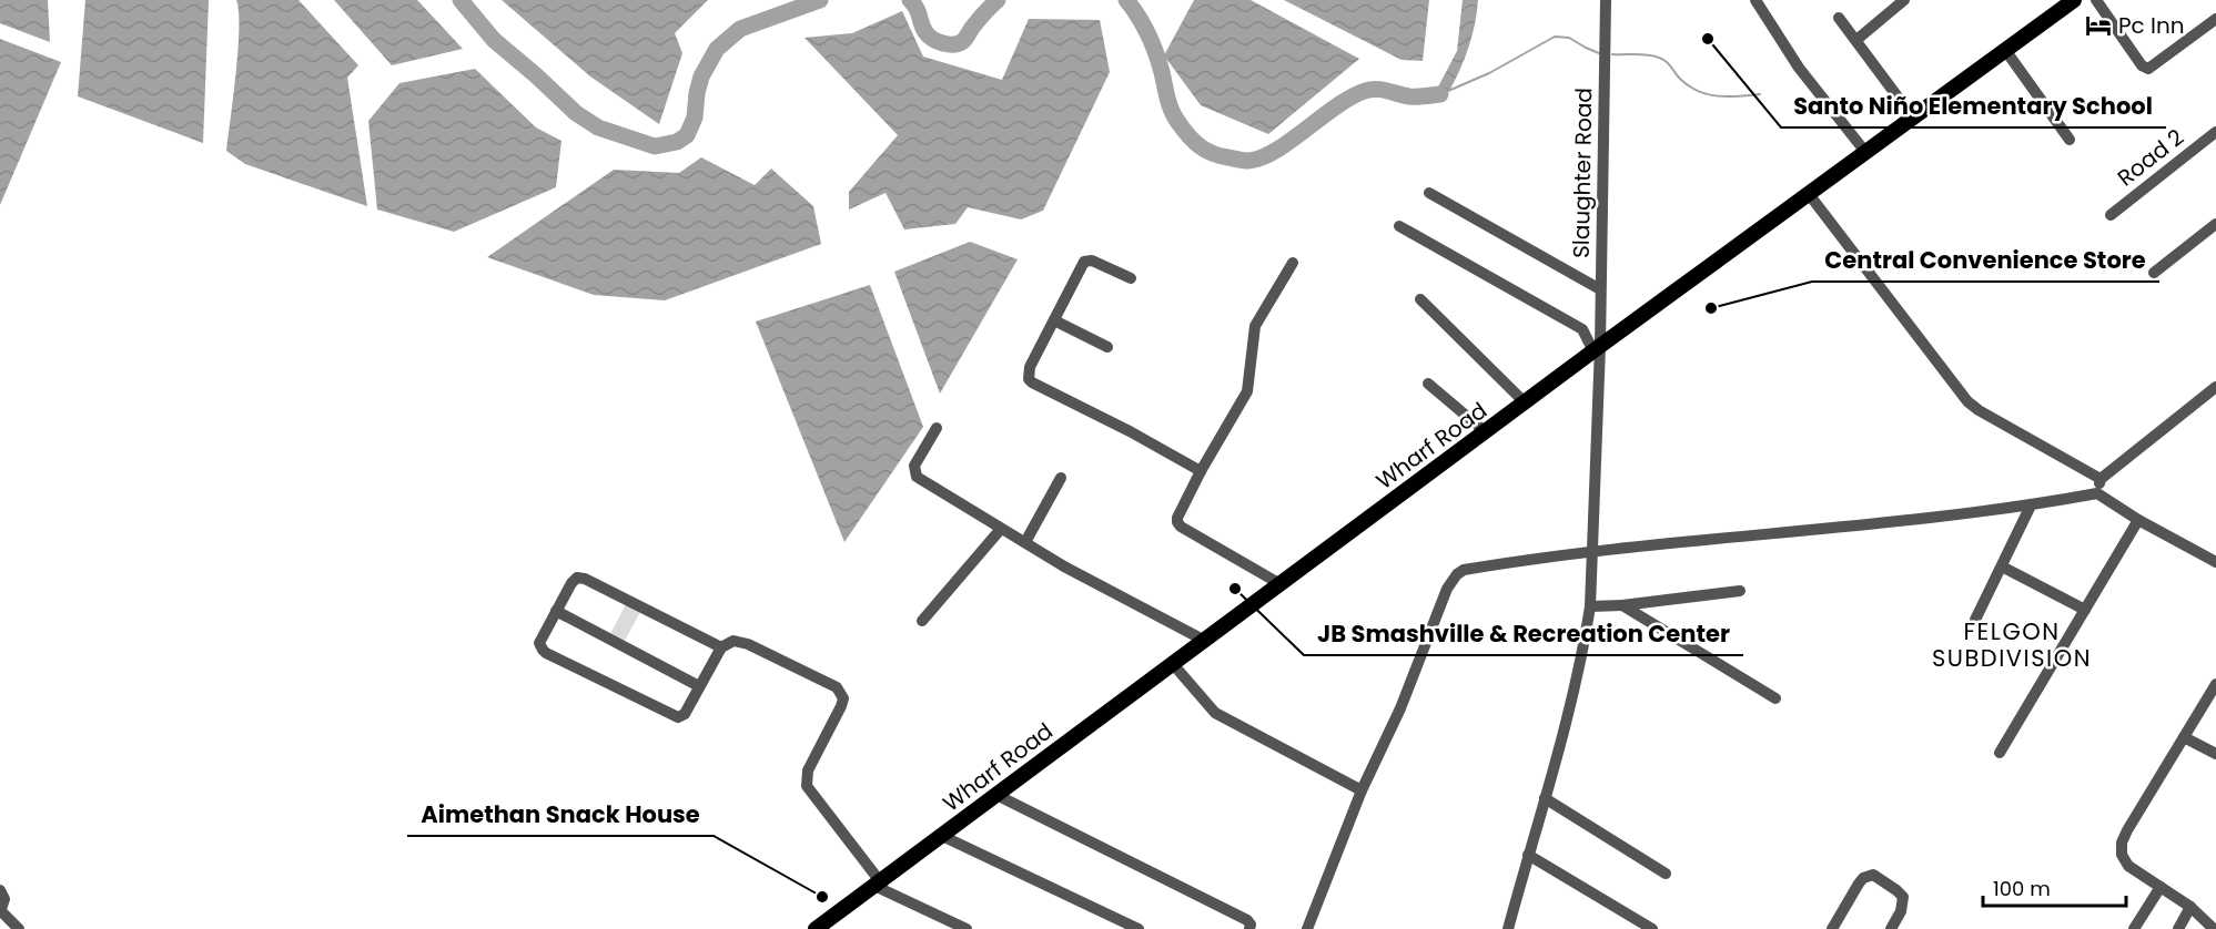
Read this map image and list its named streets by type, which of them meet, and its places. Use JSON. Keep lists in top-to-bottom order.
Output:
{
  "streets": {
    "main road": ["Wharf Road"],
    "street": ["Road 2", "Slaughter Road"]
  },
  "crossings": [
    ["Slaughter Road", "Wharf Road"]
  ],
  "districts": ["FELGON SUBDIVISION"],
  "places": {
    "hotel": ["Pc Inn"],
    "other": [
      "Santo Niño Elementary School",
      "Central Convenience Store",
      "JB Smashville & Recreation Center",
      "Aimethan Snack House"
    ]
  },
  "scale_bar": "100 m"
}
